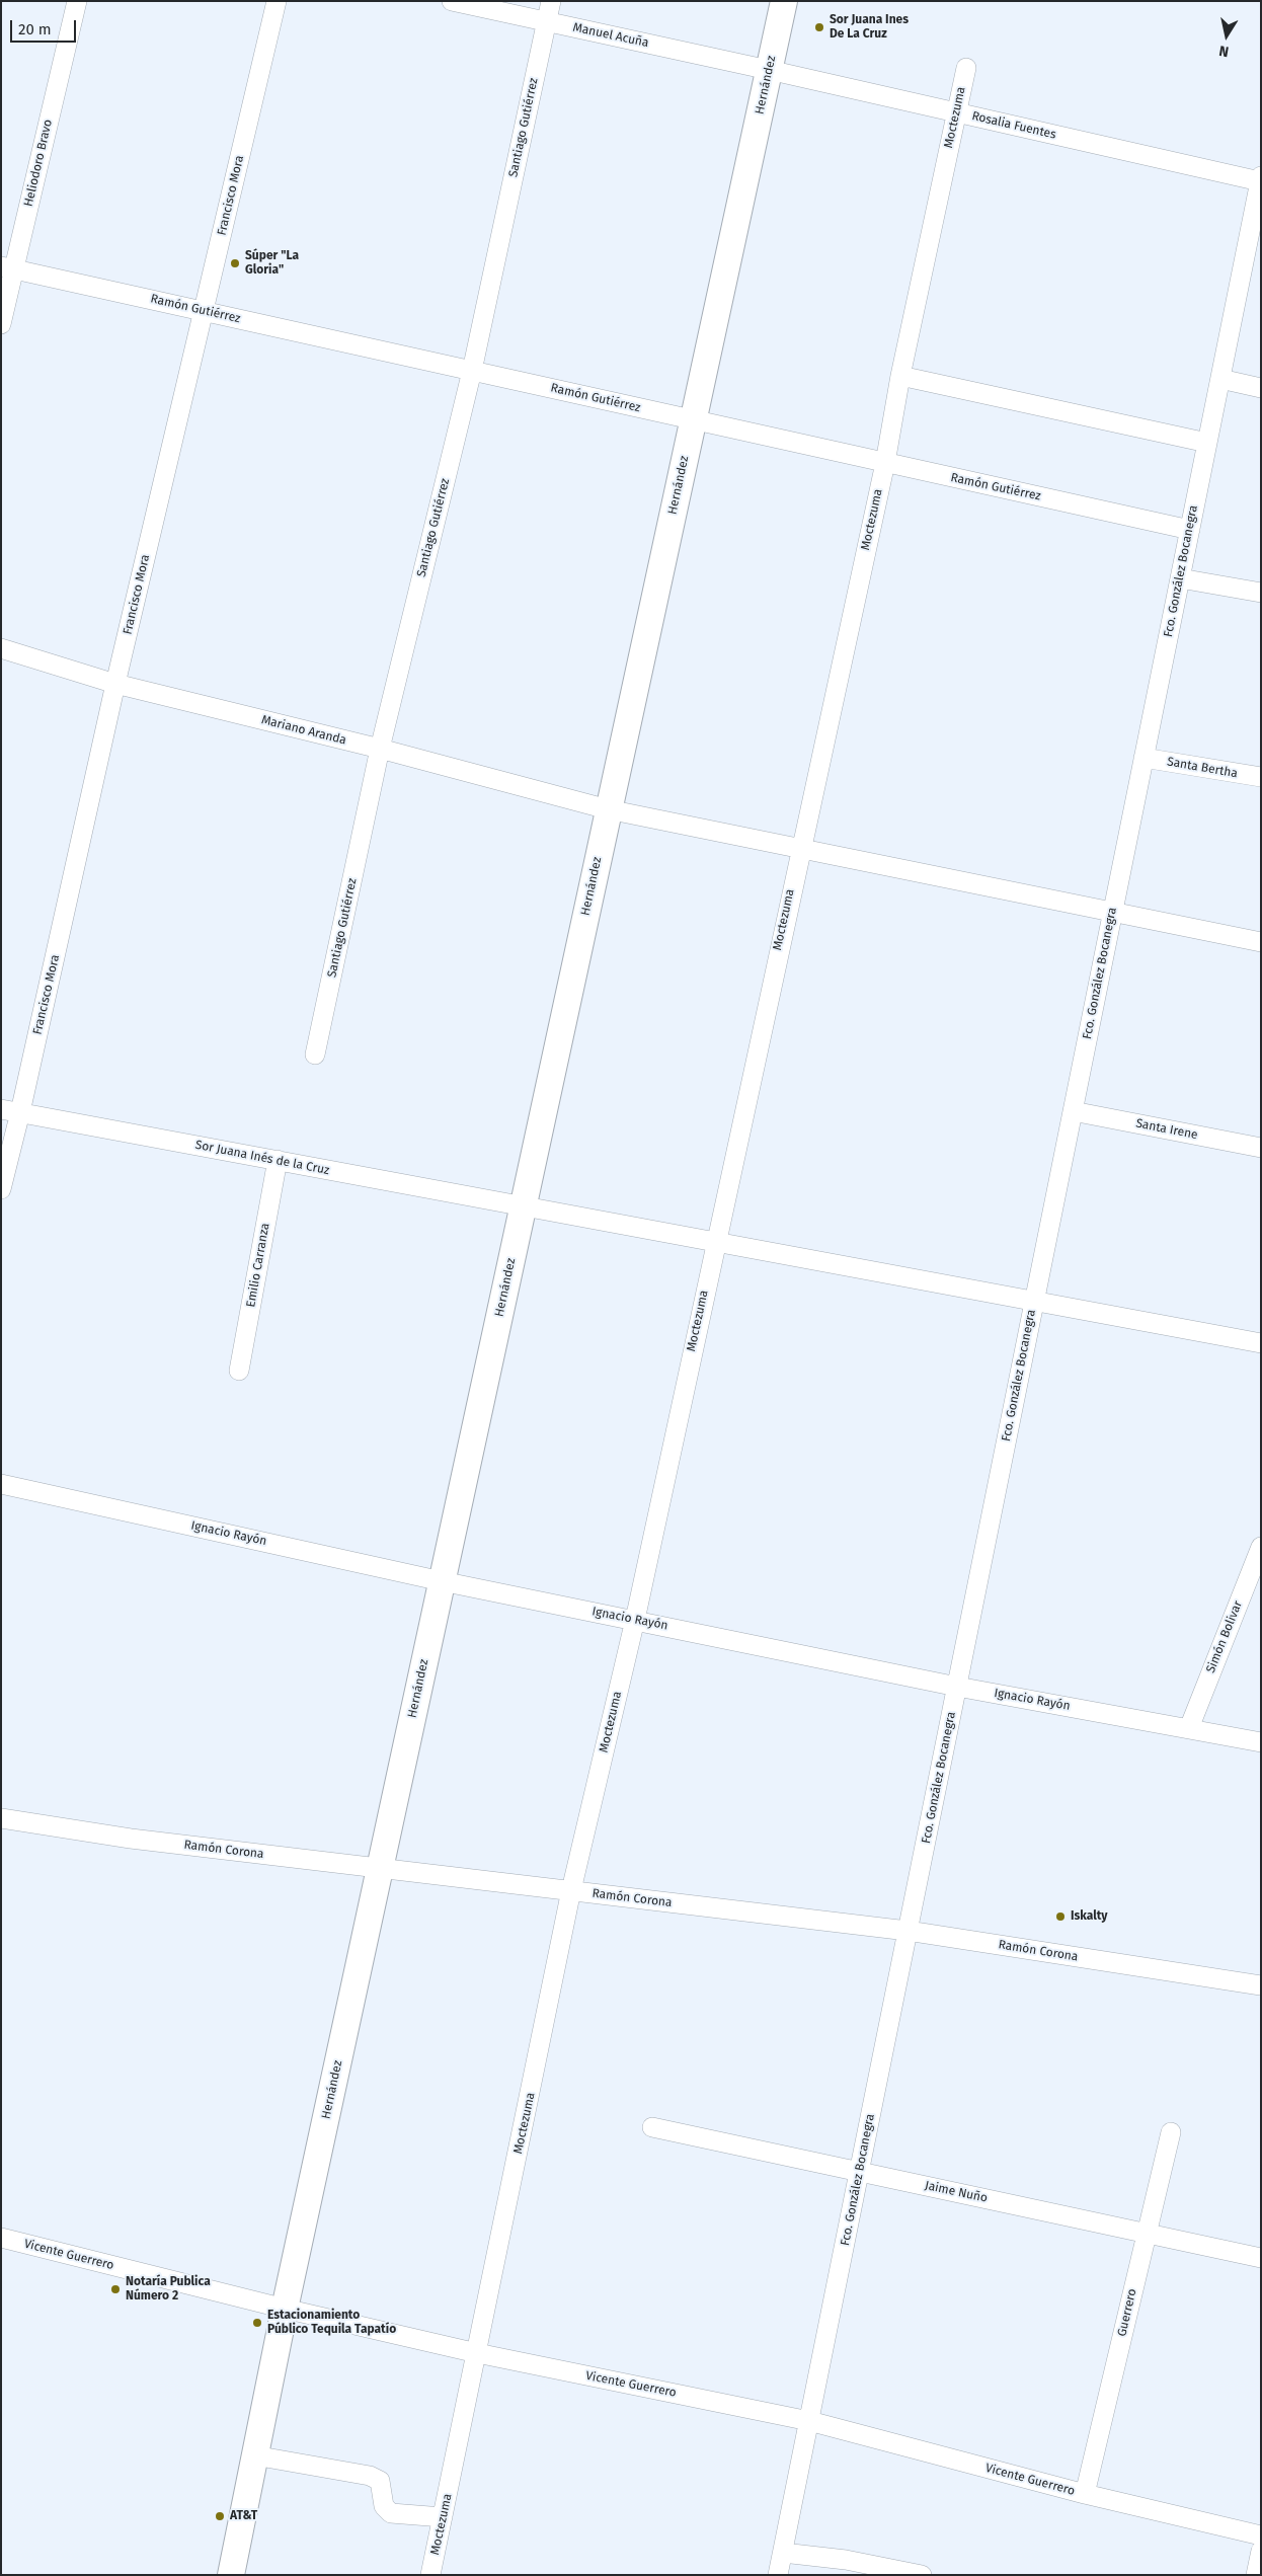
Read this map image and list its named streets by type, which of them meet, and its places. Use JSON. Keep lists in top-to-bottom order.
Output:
{
  "streets": {
    "street": [
      "Manuel Acuña",
      "Hernández",
      "Moctezuma",
      "Rosalia Fuentes",
      "Santiago Gutiérrez",
      "Heliodoro Bravo",
      "Francisco Mora",
      "Ramón Gutiérrez",
      "Fco. González Bocanegra",
      "Mariano Aranda",
      "Santa Bertha",
      "Santa Irene",
      "Sor Juana Inés de la Cruz",
      "Emilio Carranza",
      "Ignacio Rayón",
      "Simón Bolivar",
      "Ramón Corona",
      "Jaime Nuño",
      "Vicente Guerrero",
      "Guerrero"
    ]
  },
  "crossings": [
    ["Manuel Acuña", "Hernández"],
    ["Manuel Acuña", "Rosalia Fuentes"],
    ["Manuel Acuña", "Santiago Gutiérrez"],
    ["Hernández", "Rosalia Fuentes"],
    ["Hernández", "Ramón Gutiérrez"],
    ["Hernández", "Mariano Aranda"],
    ["Hernández", "Sor Juana Inés de la Cruz"],
    ["Hernández", "Ignacio Rayón"],
    ["Hernández", "Ramón Corona"],
    ["Hernández", "Vicente Guerrero"],
    ["Moctezuma", "Rosalia Fuentes"],
    ["Moctezuma", "Ramón Gutiérrez"],
    ["Moctezuma", "Mariano Aranda"],
    ["Moctezuma", "Sor Juana Inés de la Cruz"],
    ["Moctezuma", "Ignacio Rayón"],
    ["Moctezuma", "Ramón Corona"],
    ["Moctezuma", "Vicente Guerrero"],
    ["Rosalia Fuentes", "Fco. González Bocanegra"],
    ["Santiago Gutiérrez", "Ramón Gutiérrez"],
    ["Santiago Gutiérrez", "Mariano Aranda"],
    ["Heliodoro Bravo", "Ramón Gutiérrez"],
    ["Francisco Mora", "Ramón Gutiérrez"],
    ["Francisco Mora", "Mariano Aranda"],
    ["Francisco Mora", "Sor Juana Inés de la Cruz"],
    ["Ramón Gutiérrez", "Fco. González Bocanegra"],
    ["Fco. González Bocanegra", "Mariano Aranda"],
    ["Fco. González Bocanegra", "Santa Bertha"],
    ["Fco. González Bocanegra", "Santa Irene"],
    ["Fco. González Bocanegra", "Sor Juana Inés de la Cruz"],
    ["Fco. González Bocanegra", "Ignacio Rayón"],
    ["Fco. González Bocanegra", "Ramón Corona"],
    ["Fco. González Bocanegra", "Jaime Nuño"],
    ["Fco. González Bocanegra", "Vicente Guerrero"],
    ["Sor Juana Inés de la Cruz", "Emilio Carranza"],
    ["Ignacio Rayón", "Simón Bolivar"],
    ["Jaime Nuño", "Guerrero"],
    ["Vicente Guerrero", "Guerrero"]
  ],
  "places": [
    "Sor Juana Ines De La Cruz",
    "Súper \"La Gloria\"",
    "Iskalty",
    "Notaría Publica Número 2",
    "Estacionamiento Público Tequila Tapatío",
    "AT&T"
  ],
  "scale_bar": "20 m",
  "north": "bottom"
}
